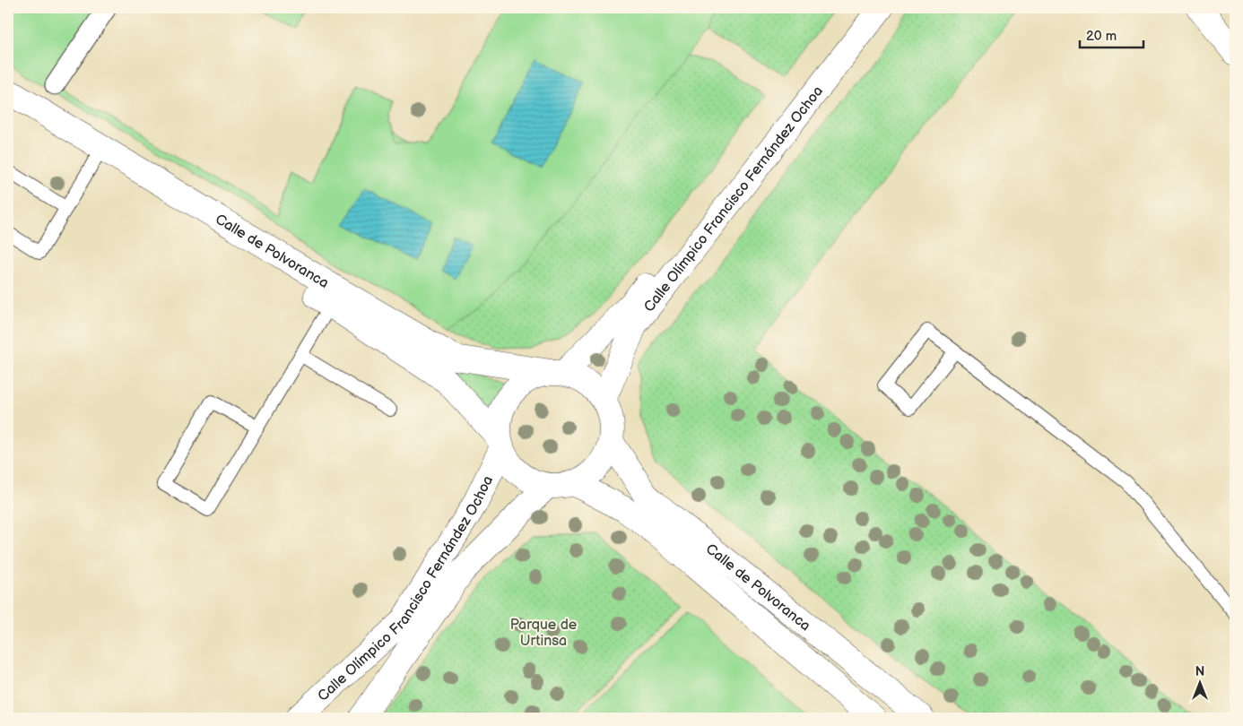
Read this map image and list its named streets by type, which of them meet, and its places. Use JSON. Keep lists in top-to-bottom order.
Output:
{
  "streets": {
    "street": ["Calle Olímpico Francisco Fernández Ochoa", "Calle de Polvoranca"]
  },
  "crossings": [
    ["Calle Olímpico Francisco Fernández Ochoa", "Calle de Polvoranca"]
  ],
  "parks": ["Parque de Urtinsa"],
  "scale_bar": "20 m",
  "north": "top"
}
